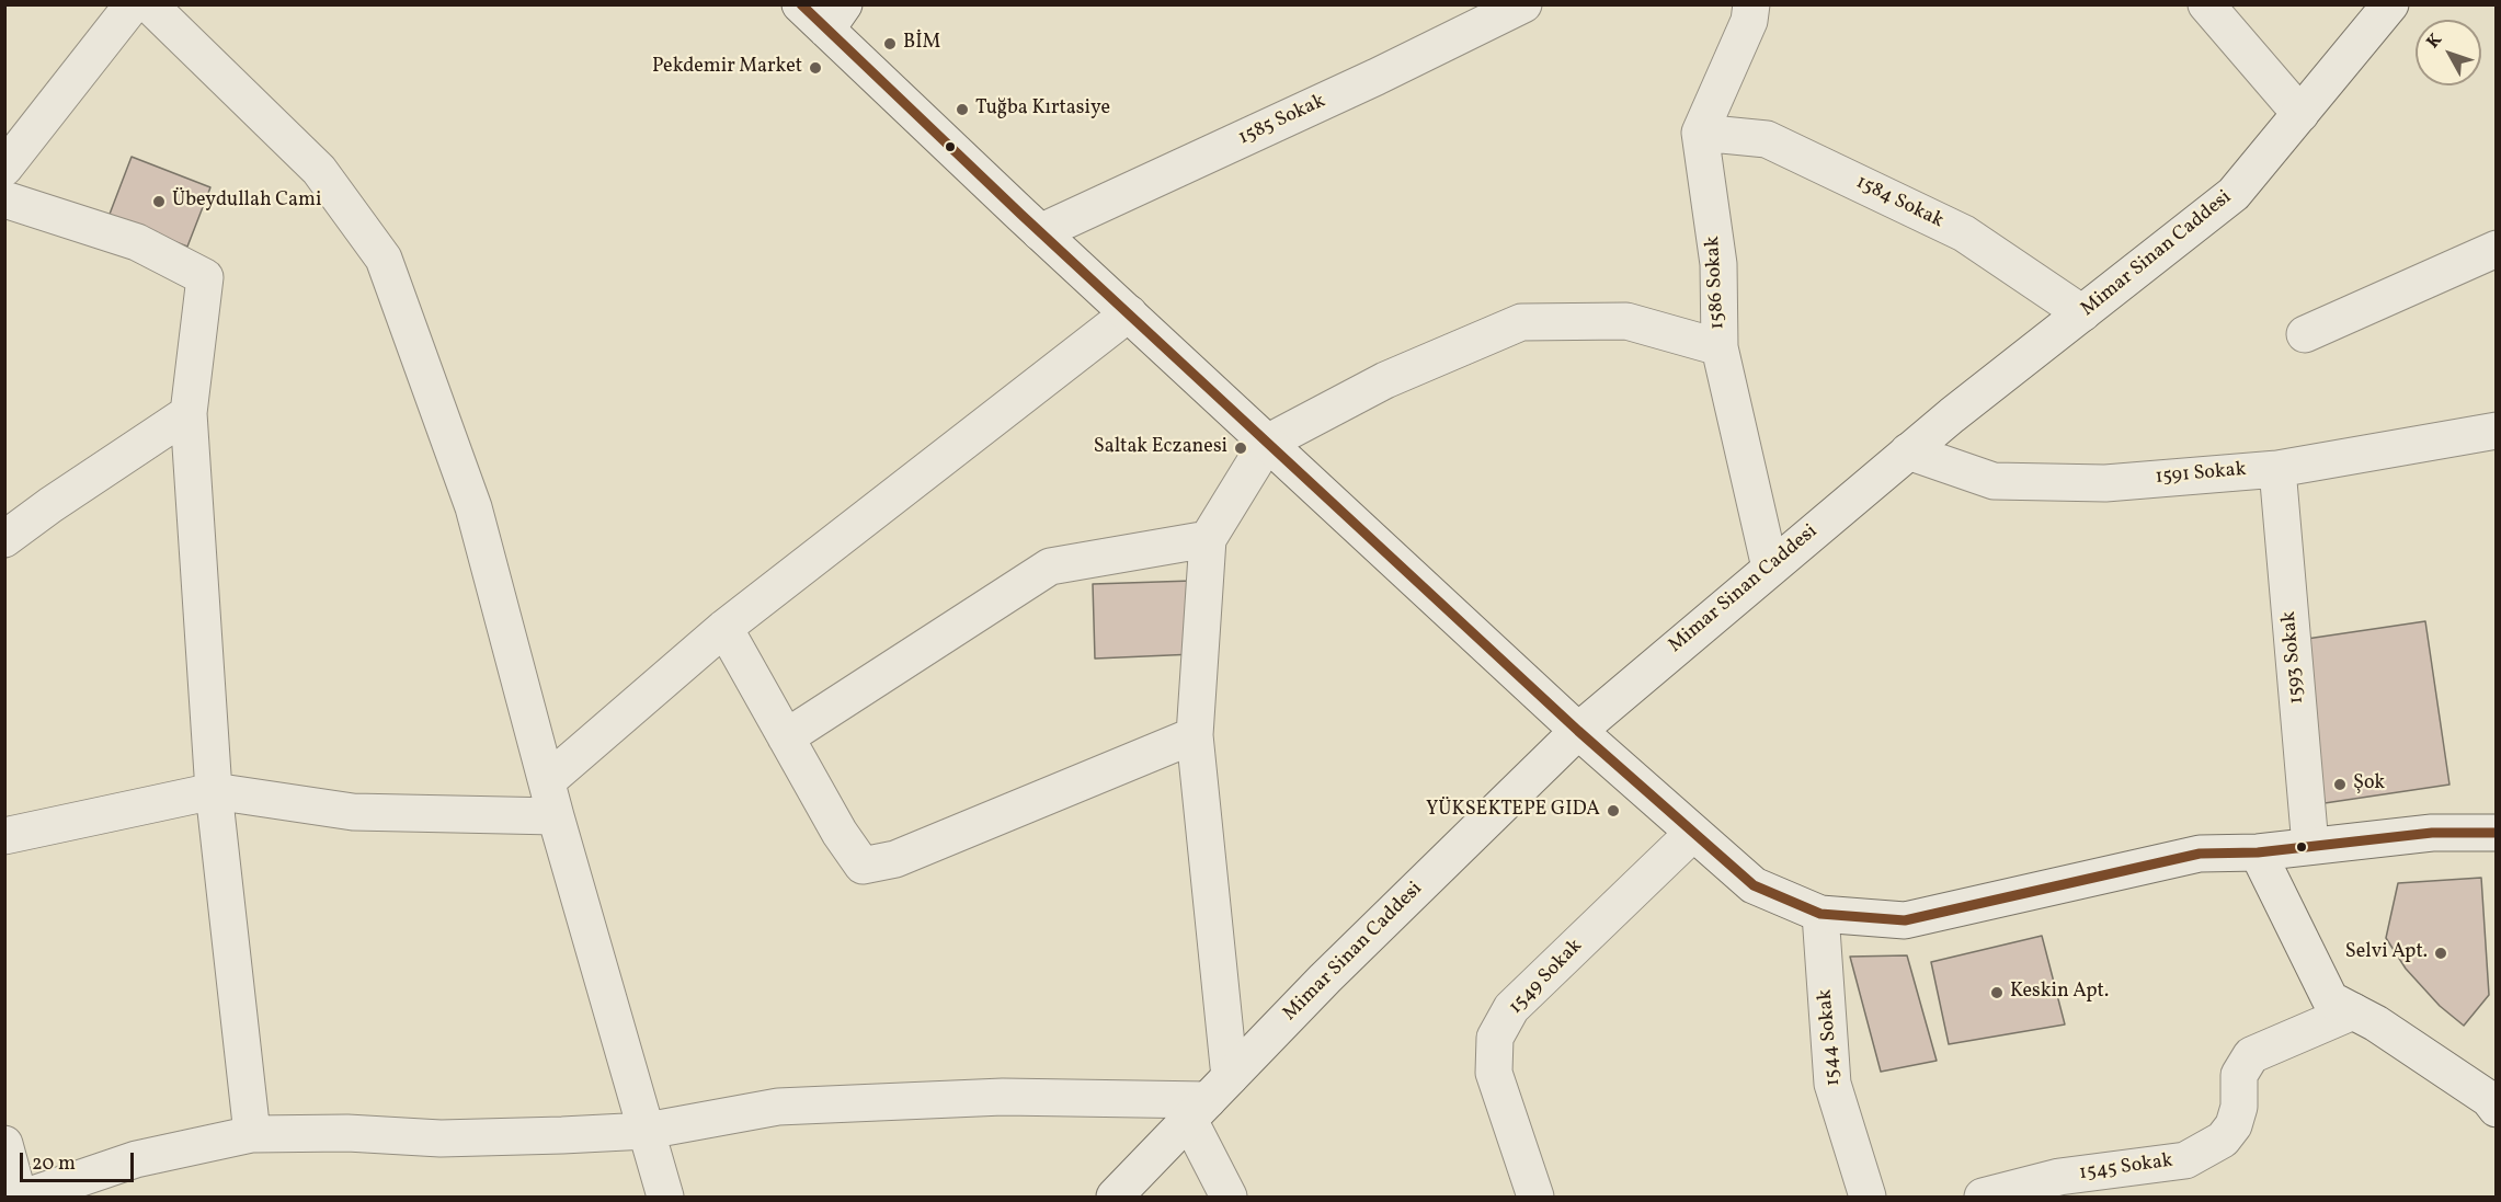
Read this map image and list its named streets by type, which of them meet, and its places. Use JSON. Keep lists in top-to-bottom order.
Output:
{
  "streets": {
    "street": [
      "1585 Sokak",
      "1584 Sokak",
      "Mimar Sinan Caddesi",
      "1586 Sokak",
      "1591 Sokak",
      "1593 Sokak",
      "1549 Sokak",
      "1544 Sokak",
      "1545 Sokak"
    ]
  },
  "crossings": [
    ["1584 Sokak", "Mimar Sinan Caddesi"],
    ["1584 Sokak", "1586 Sokak"],
    ["Mimar Sinan Caddesi", "1586 Sokak"],
    ["Mimar Sinan Caddesi", "1591 Sokak"],
    ["1591 Sokak", "1593 Sokak"]
  ],
  "places": [
    "BİM",
    "Pekdemir Market",
    "Tuğba Kırtasiye",
    "Übeydullah Cami",
    "Saltak Eczanesi",
    "Şok",
    "YÜKSEKTEPE GIDA",
    "Selvi Apt.",
    "Keskin Apt."
  ],
  "scale_bar": "20 m",
  "north": "top left"
}
